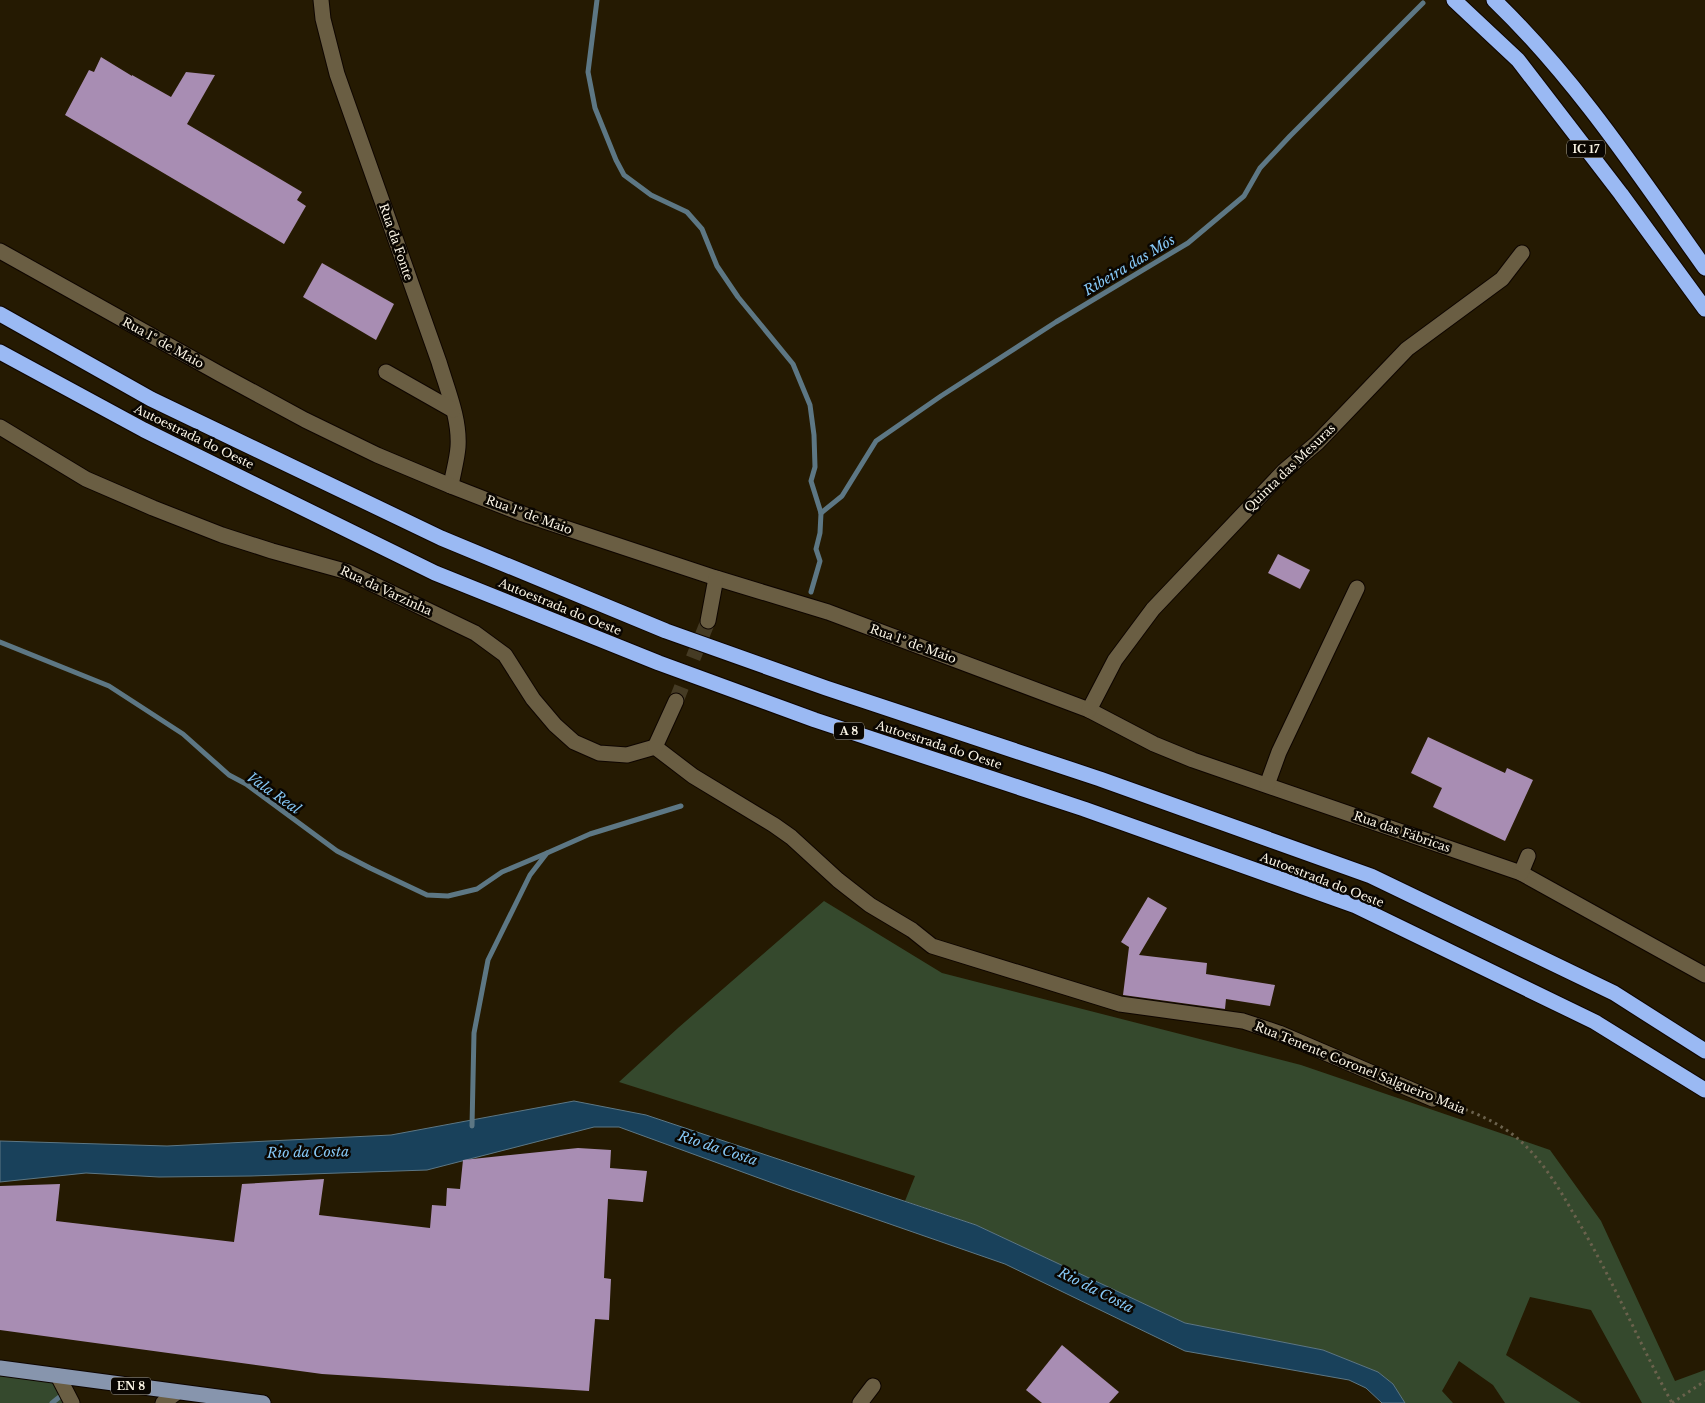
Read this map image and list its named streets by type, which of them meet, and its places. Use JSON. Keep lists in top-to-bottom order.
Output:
{
  "streets": {
    "highway": ["IC 17", "Autoestrada do Oeste", "A 8"],
    "main road": ["EN 8"],
    "street": [
      "Rua da Fonte",
      "Rua 1º de Maio",
      "Quinta das Mesuras",
      "Rua da Varzinha",
      "Rua das Fábricas",
      "Rua Tenente Coronel Salgueiro Maia"
    ]
  },
  "crossings": [
    ["Rua da Fonte", "Rua 1º de Maio"],
    ["Rua 1º de Maio", "Quinta das Mesuras"],
    ["Rua 1º de Maio", "Rua das Fábricas"],
    ["Quinta das Mesuras", "Rua das Fábricas"],
    ["Rua da Varzinha", "Rua Tenente Coronel Salgueiro Maia"]
  ],
  "water": ["Ribeira das Mós", "Vala Real", "Rio da Costa"]
}
